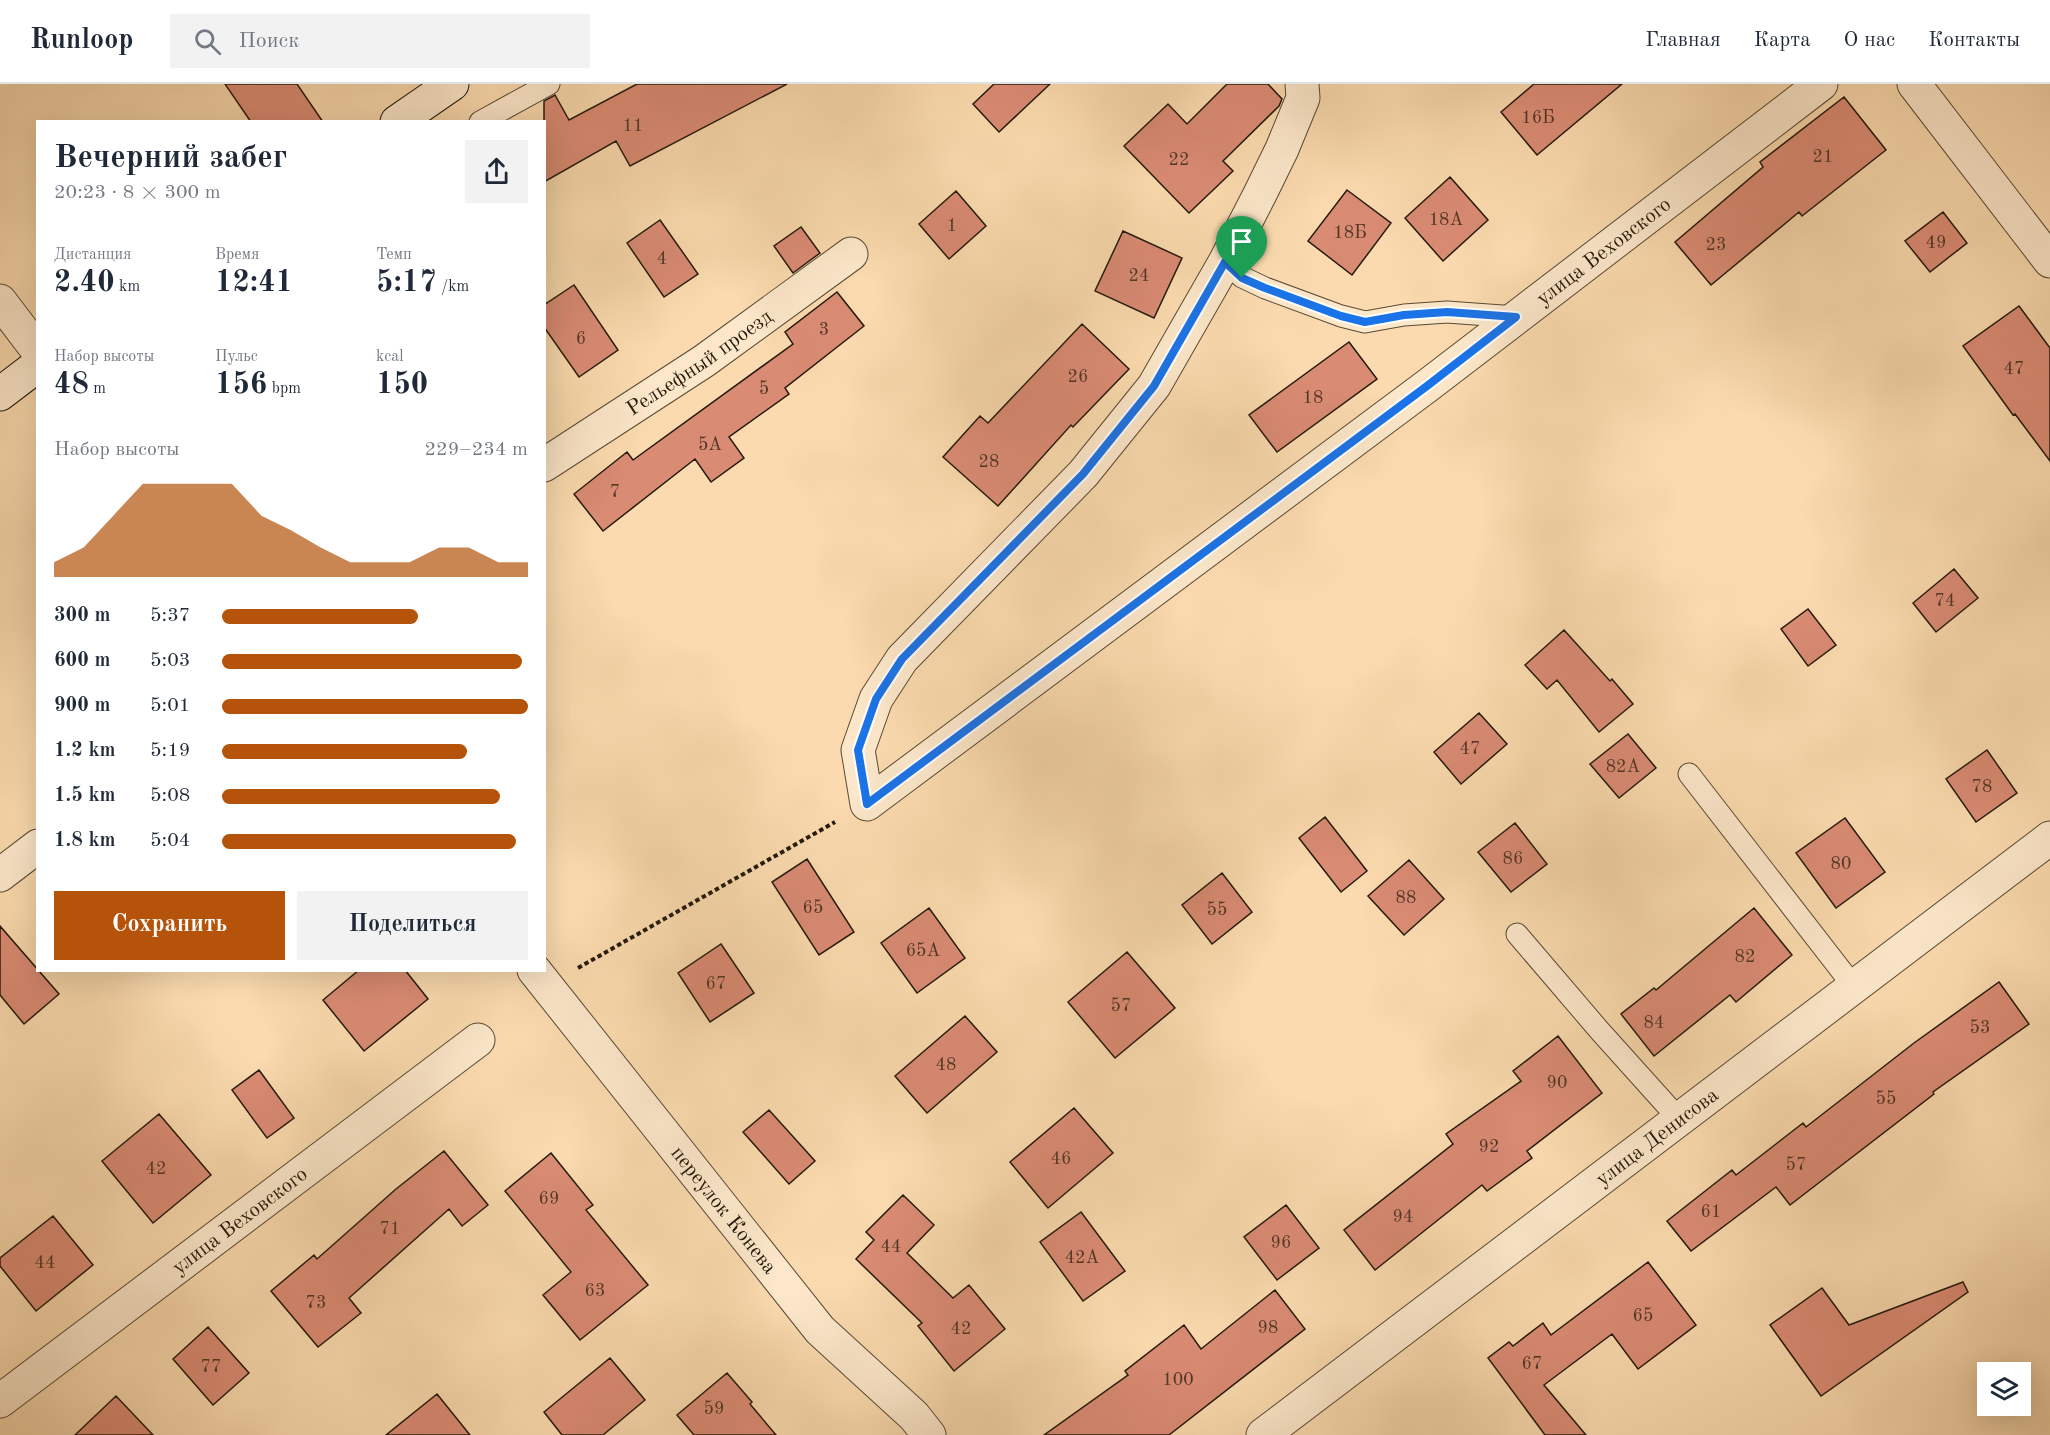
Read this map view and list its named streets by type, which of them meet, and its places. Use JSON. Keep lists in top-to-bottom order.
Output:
{
  "streets": {
    "street": [
      "улица Веховского",
      "Рельефный проезд",
      "улица Денисова",
      "переулок Конева"
    ]
  },
  "house_numbers": [
    "16Б",
    "11",
    "21",
    "22",
    "18А",
    "1",
    "18Б",
    "49",
    "23",
    "4",
    "24",
    "3",
    "6",
    "47",
    "26",
    "5",
    "18",
    "5А",
    "28",
    "7",
    "74",
    "47",
    "82А",
    "78",
    "86",
    "80",
    "88",
    "65",
    "55",
    "65А",
    "82",
    "67",
    "57",
    "84",
    "53",
    "48",
    "90",
    "55",
    "92",
    "46",
    "57",
    "42",
    "69",
    "61",
    "94",
    "71",
    "96",
    "44",
    "42А",
    "44",
    "63",
    "73",
    "65",
    "98",
    "42",
    "67",
    "77",
    "100",
    "59"
  ],
  "page": {
    "header": "Runloop",
    "search": "Поиск",
    "nav": [
      "Главная",
      "Карта",
      "О нас",
      "Контакты"
    ],
    "heading": ["Вечерний забег", "20:23 · 8 × 300 m"],
    "stats": [
      ["Дистанция", "2.40 km"],
      ["Время", "12:41"],
      ["Темп", "5:17 /km"],
      ["Набор высоты", "48 m"],
      ["Пульс", "156 bpm"],
      ["kcal", "150"]
    ],
    "chart": ["Набор высоты", "229–234 m"],
    "list": [
      {
        "name": "300 m",
        "note": "5:37"
      },
      {
        "name": "600 m",
        "note": "5:03"
      },
      {
        "name": "900 m",
        "note": "5:01"
      },
      {
        "name": "1.2 km",
        "note": "5:19"
      },
      {
        "name": "1.5 km",
        "note": "5:08"
      },
      {
        "name": "1.8 km",
        "note": "5:04"
      }
    ],
    "buttons": ["Сохранить", "Поделиться"]
  }
}
